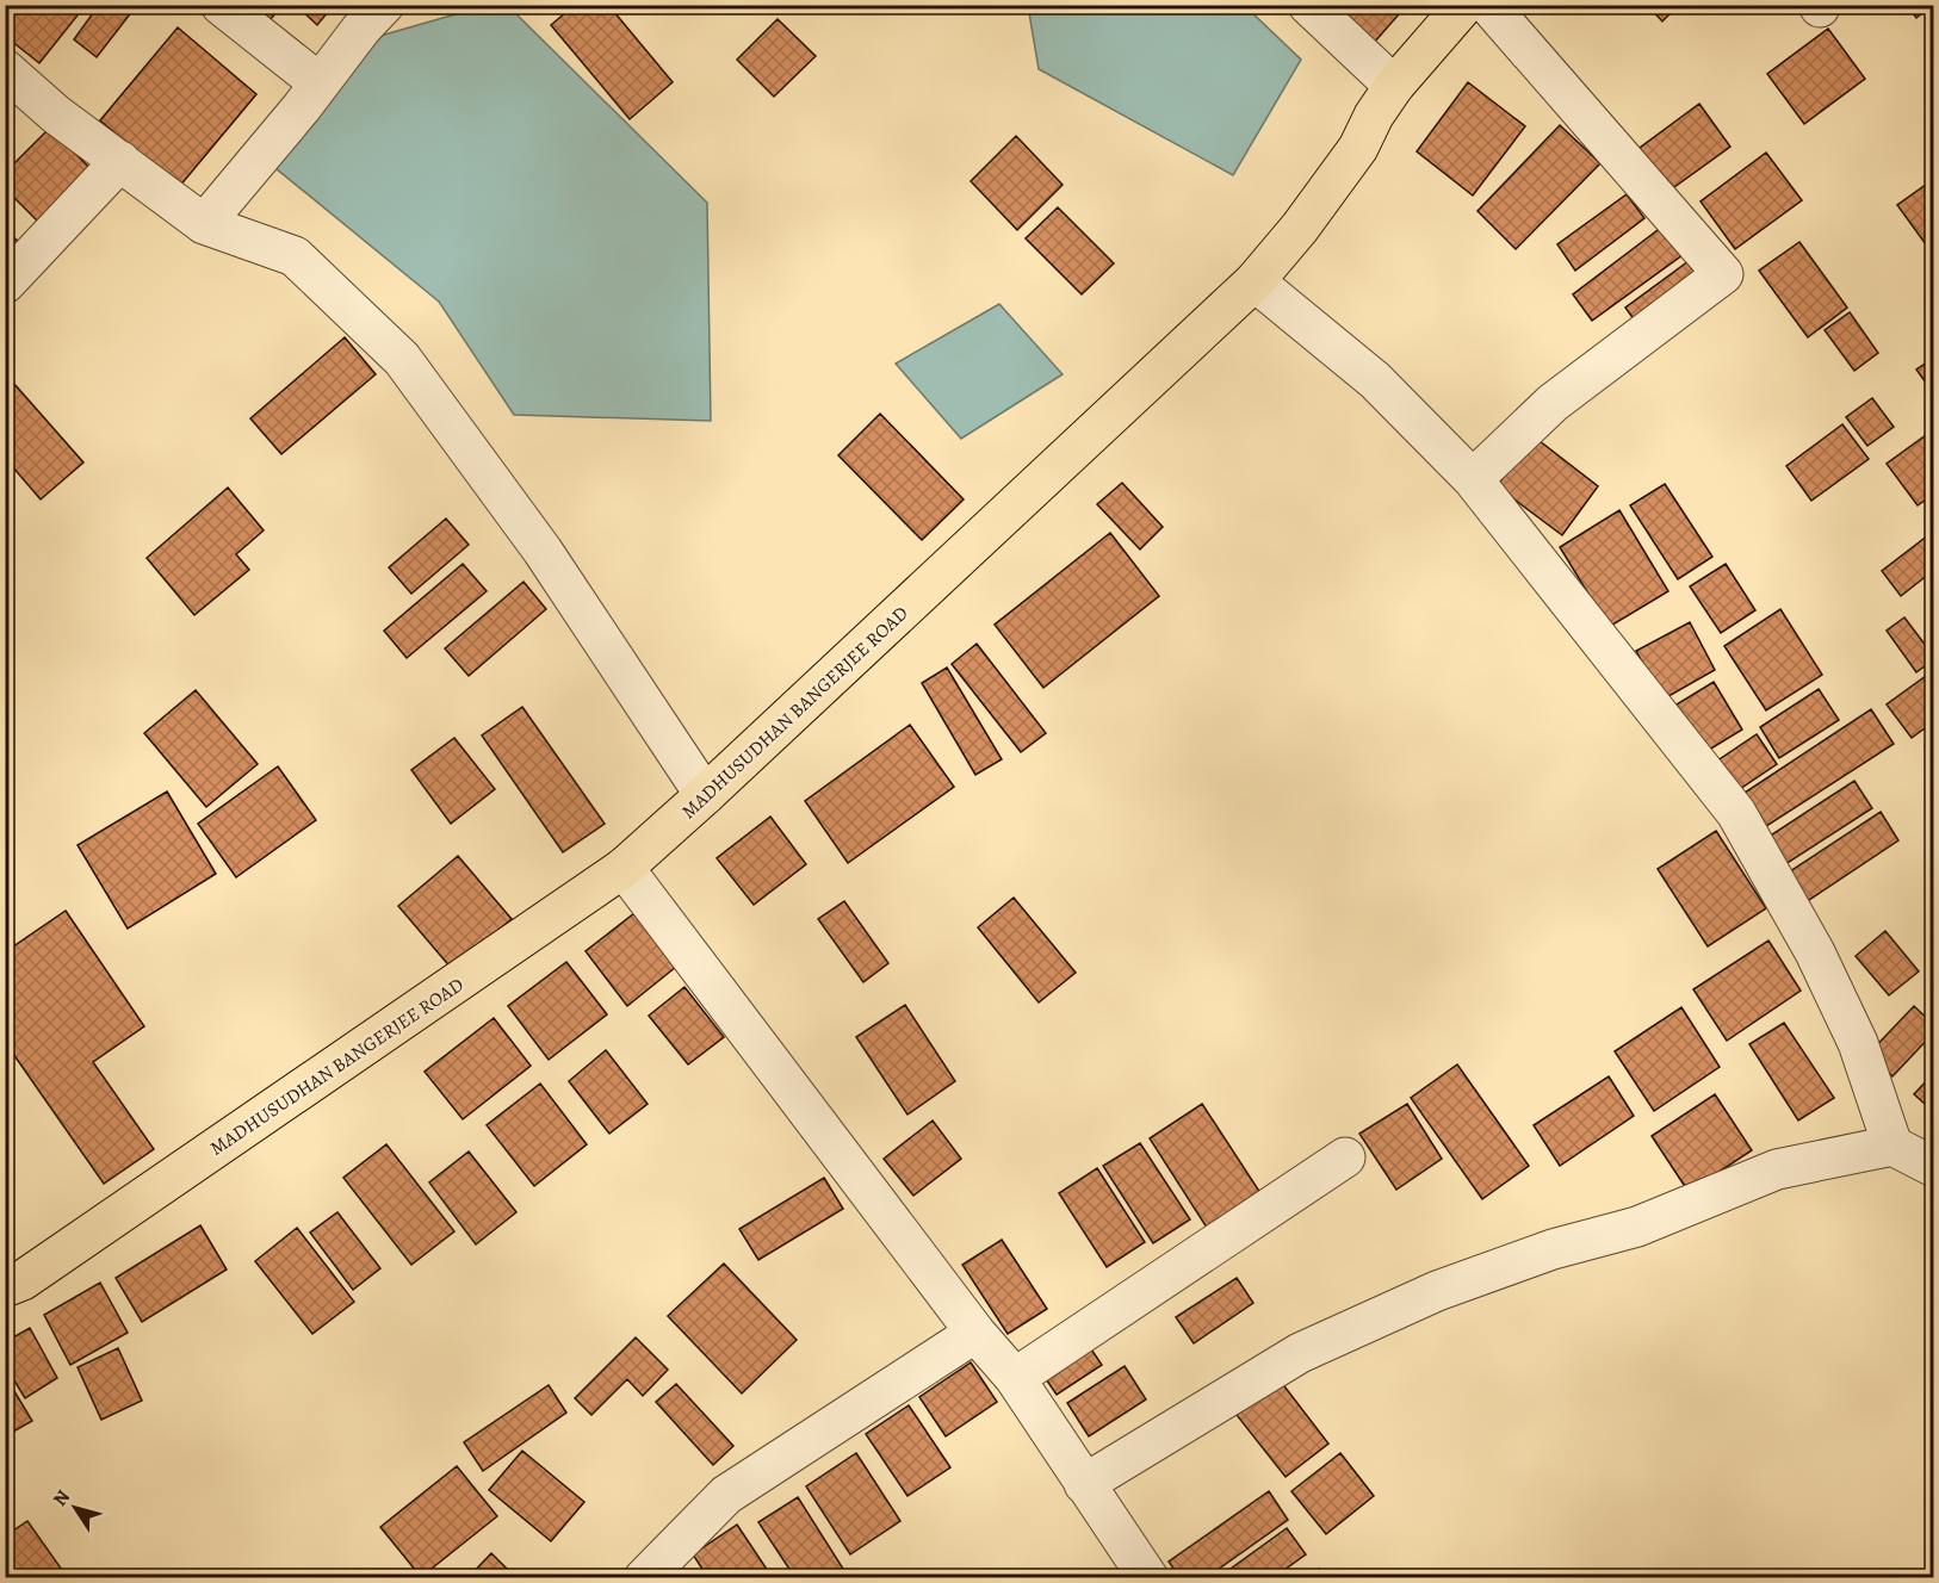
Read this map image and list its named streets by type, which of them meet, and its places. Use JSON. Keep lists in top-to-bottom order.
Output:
{
  "streets": {
    "main road": ["MADHUSUDHAN BANGERJEE ROAD"]
  },
  "north": "top left"
}
